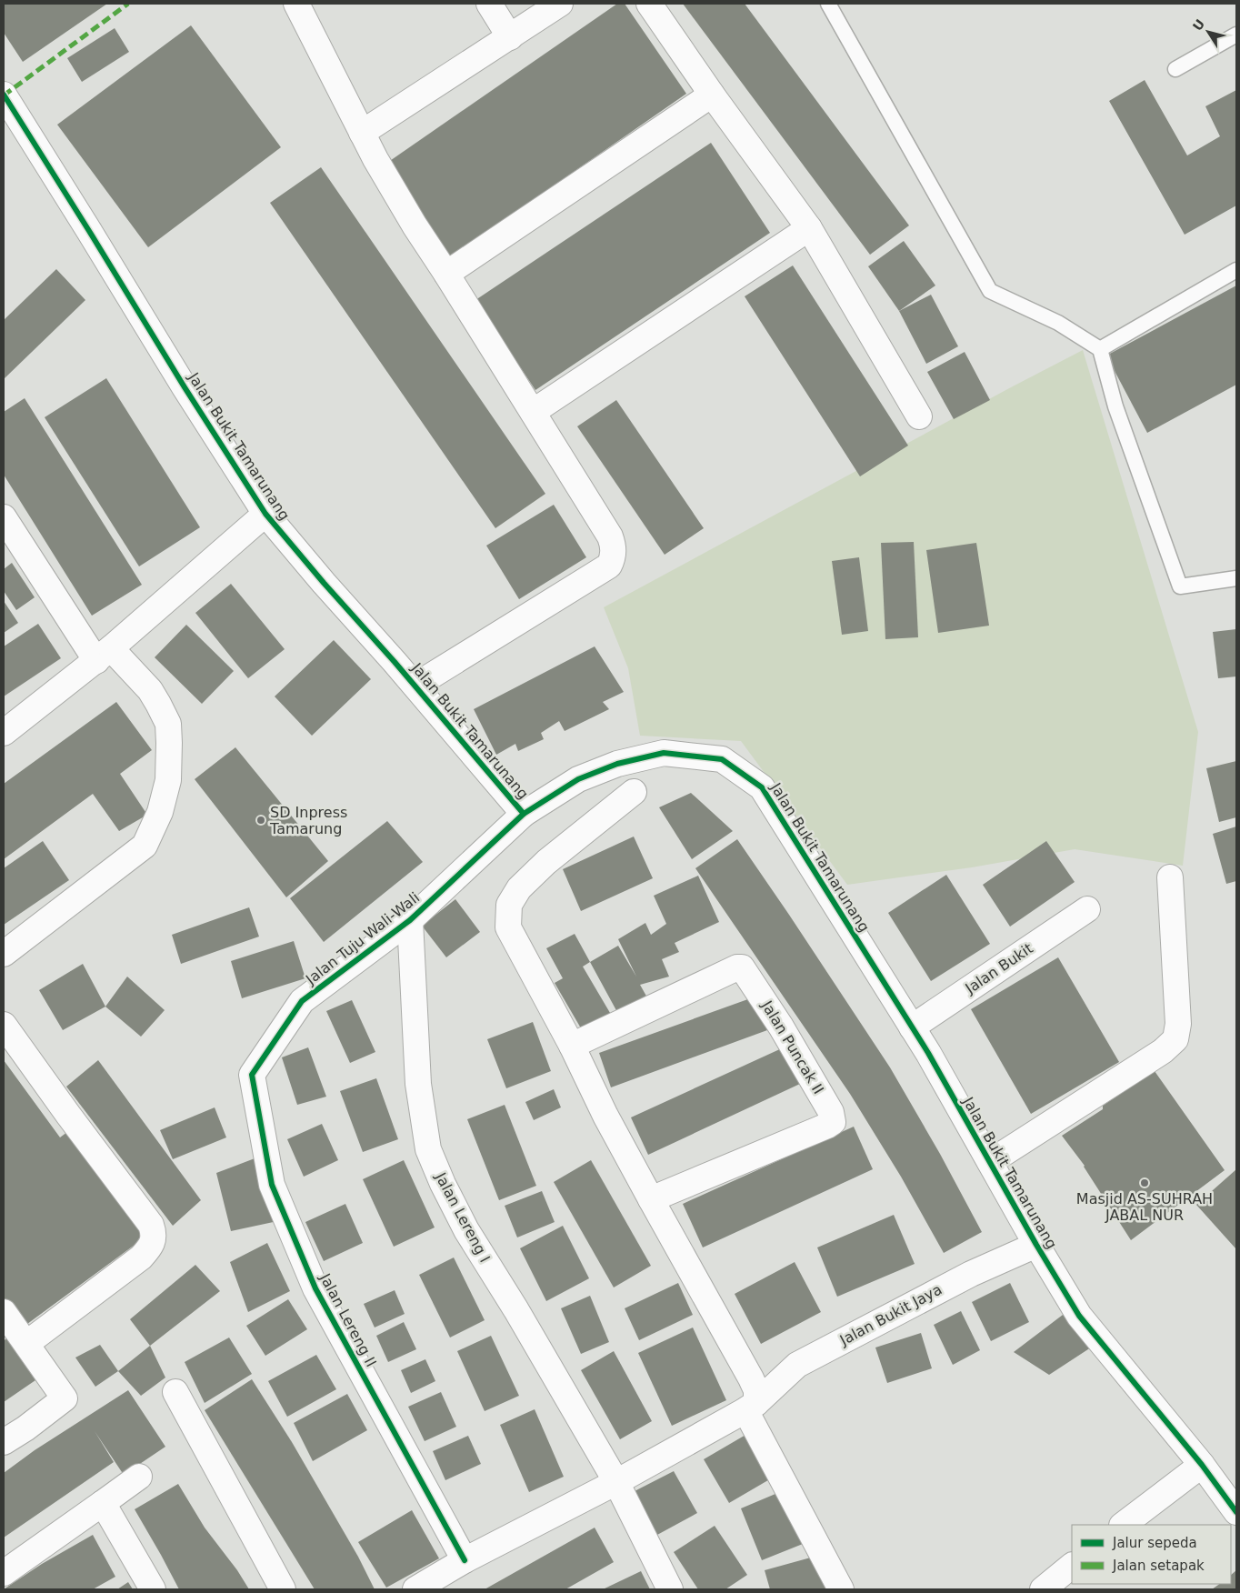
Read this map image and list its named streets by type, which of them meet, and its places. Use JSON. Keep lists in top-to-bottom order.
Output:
{
  "streets": {
    "street": [
      "Jalan Bukit Tamarunang",
      "Jalan Tuju Wali-Wali",
      "Jalan Bukit",
      "Jalan Puncak II",
      "Jalan Lereng I",
      "Jalan Bukit Jaya",
      "Jalan Lereng II"
    ]
  },
  "crossings": [
    ["Jalan Bukit Tamarunang", "Jalan Tuju Wali-Wali"],
    ["Jalan Bukit Tamarunang", "Jalan Bukit"],
    ["Jalan Bukit Tamarunang", "Jalan Bukit Jaya"],
    ["Jalan Tuju Wali-Wali", "Jalan Lereng I"],
    ["Jalan Tuju Wali-Wali", "Jalan Lereng II"],
    ["Jalan Lereng I", "Jalan Bukit Jaya"],
    ["Jalan Bukit Jaya", "Jalan Lereng II"]
  ],
  "places": ["SD Inpress Tamarung", "Masjid AS-SUHRAH JABAL NUR"],
  "legend": ["Jalur sepeda", "Jalan setapak"],
  "north": "top left"
}
